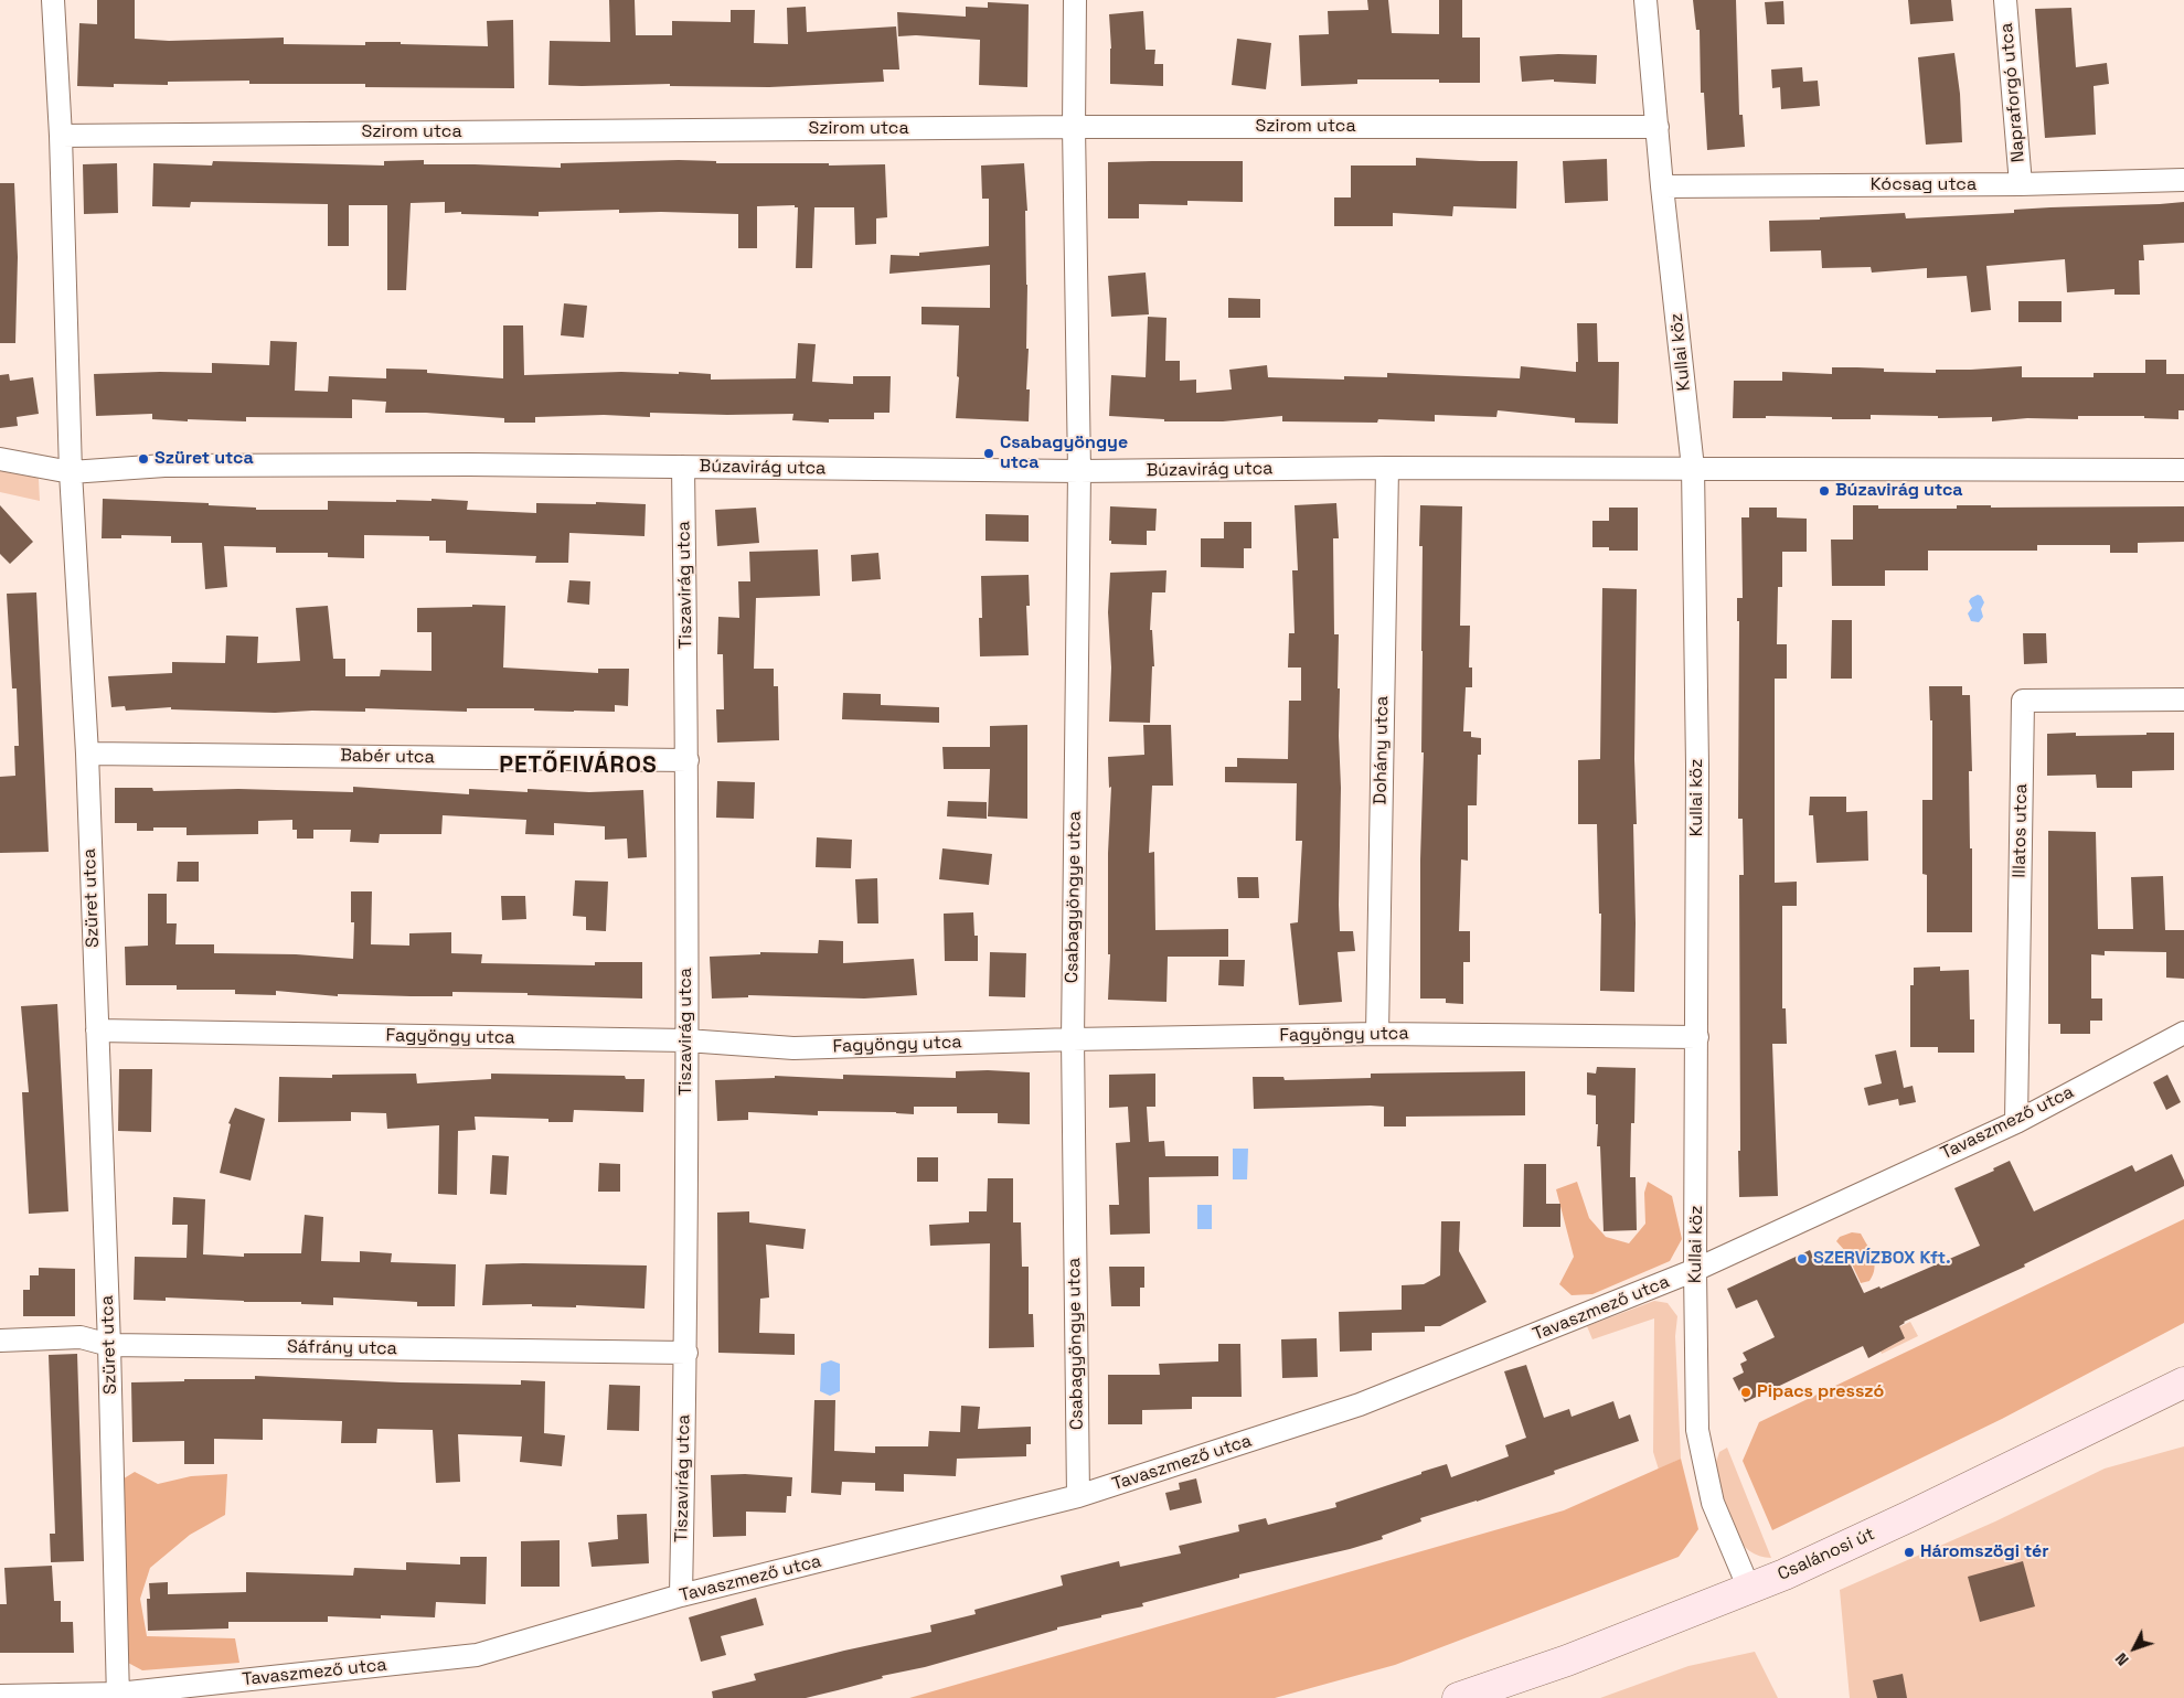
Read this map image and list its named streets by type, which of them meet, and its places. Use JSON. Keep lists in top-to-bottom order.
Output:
{
  "streets": {
    "street": [
      "Napraforgó utca",
      "Szirom utca",
      "Kócsag utca",
      "Kullai köz",
      "Búzavirág utca",
      "Tiszavirág utca",
      "Dohány utca",
      "Babér utca",
      "Illatos utca",
      "Csabagyöngye utca",
      "Szüret utca",
      "Fagyöngy utca",
      "Tavaszmező utca",
      "Sáfrány utca",
      "Csalánosi út"
    ]
  },
  "crossings": [
    ["Napraforgó utca", "Kócsag utca"],
    ["Szirom utca", "Kullai köz"],
    ["Szirom utca", "Csabagyöngye utca"],
    ["Szirom utca", "Szüret utca"],
    ["Kócsag utca", "Kullai köz"],
    ["Kullai köz", "Búzavirág utca"],
    ["Kullai köz", "Fagyöngy utca"],
    ["Kullai köz", "Tavaszmező utca"],
    ["Kullai köz", "Csalánosi út"],
    ["Búzavirág utca", "Tiszavirág utca"],
    ["Búzavirág utca", "Dohány utca"],
    ["Búzavirág utca", "Csabagyöngye utca"],
    ["Búzavirág utca", "Szüret utca"],
    ["Tiszavirág utca", "Babér utca"],
    ["Tiszavirág utca", "Fagyöngy utca"],
    ["Tiszavirág utca", "Tavaszmező utca"],
    ["Tiszavirág utca", "Sáfrány utca"],
    ["Dohány utca", "Fagyöngy utca"],
    ["Babér utca", "Szüret utca"],
    ["Illatos utca", "Tavaszmező utca"],
    ["Csabagyöngye utca", "Fagyöngy utca"],
    ["Csabagyöngye utca", "Tavaszmező utca"],
    ["Szüret utca", "Fagyöngy utca"],
    ["Szüret utca", "Tavaszmező utca"],
    ["Szüret utca", "Sáfrány utca"]
  ],
  "districts": ["PETŐFIVÁROS"],
  "places": [
    "Csabagyöngye utca",
    "Szüret utca",
    "Búzavirág utca",
    "SZERVÍZBOX Kft.",
    "Pipacs presszó",
    "Háromszögi tér"
  ],
  "north": "bottom left"
}
